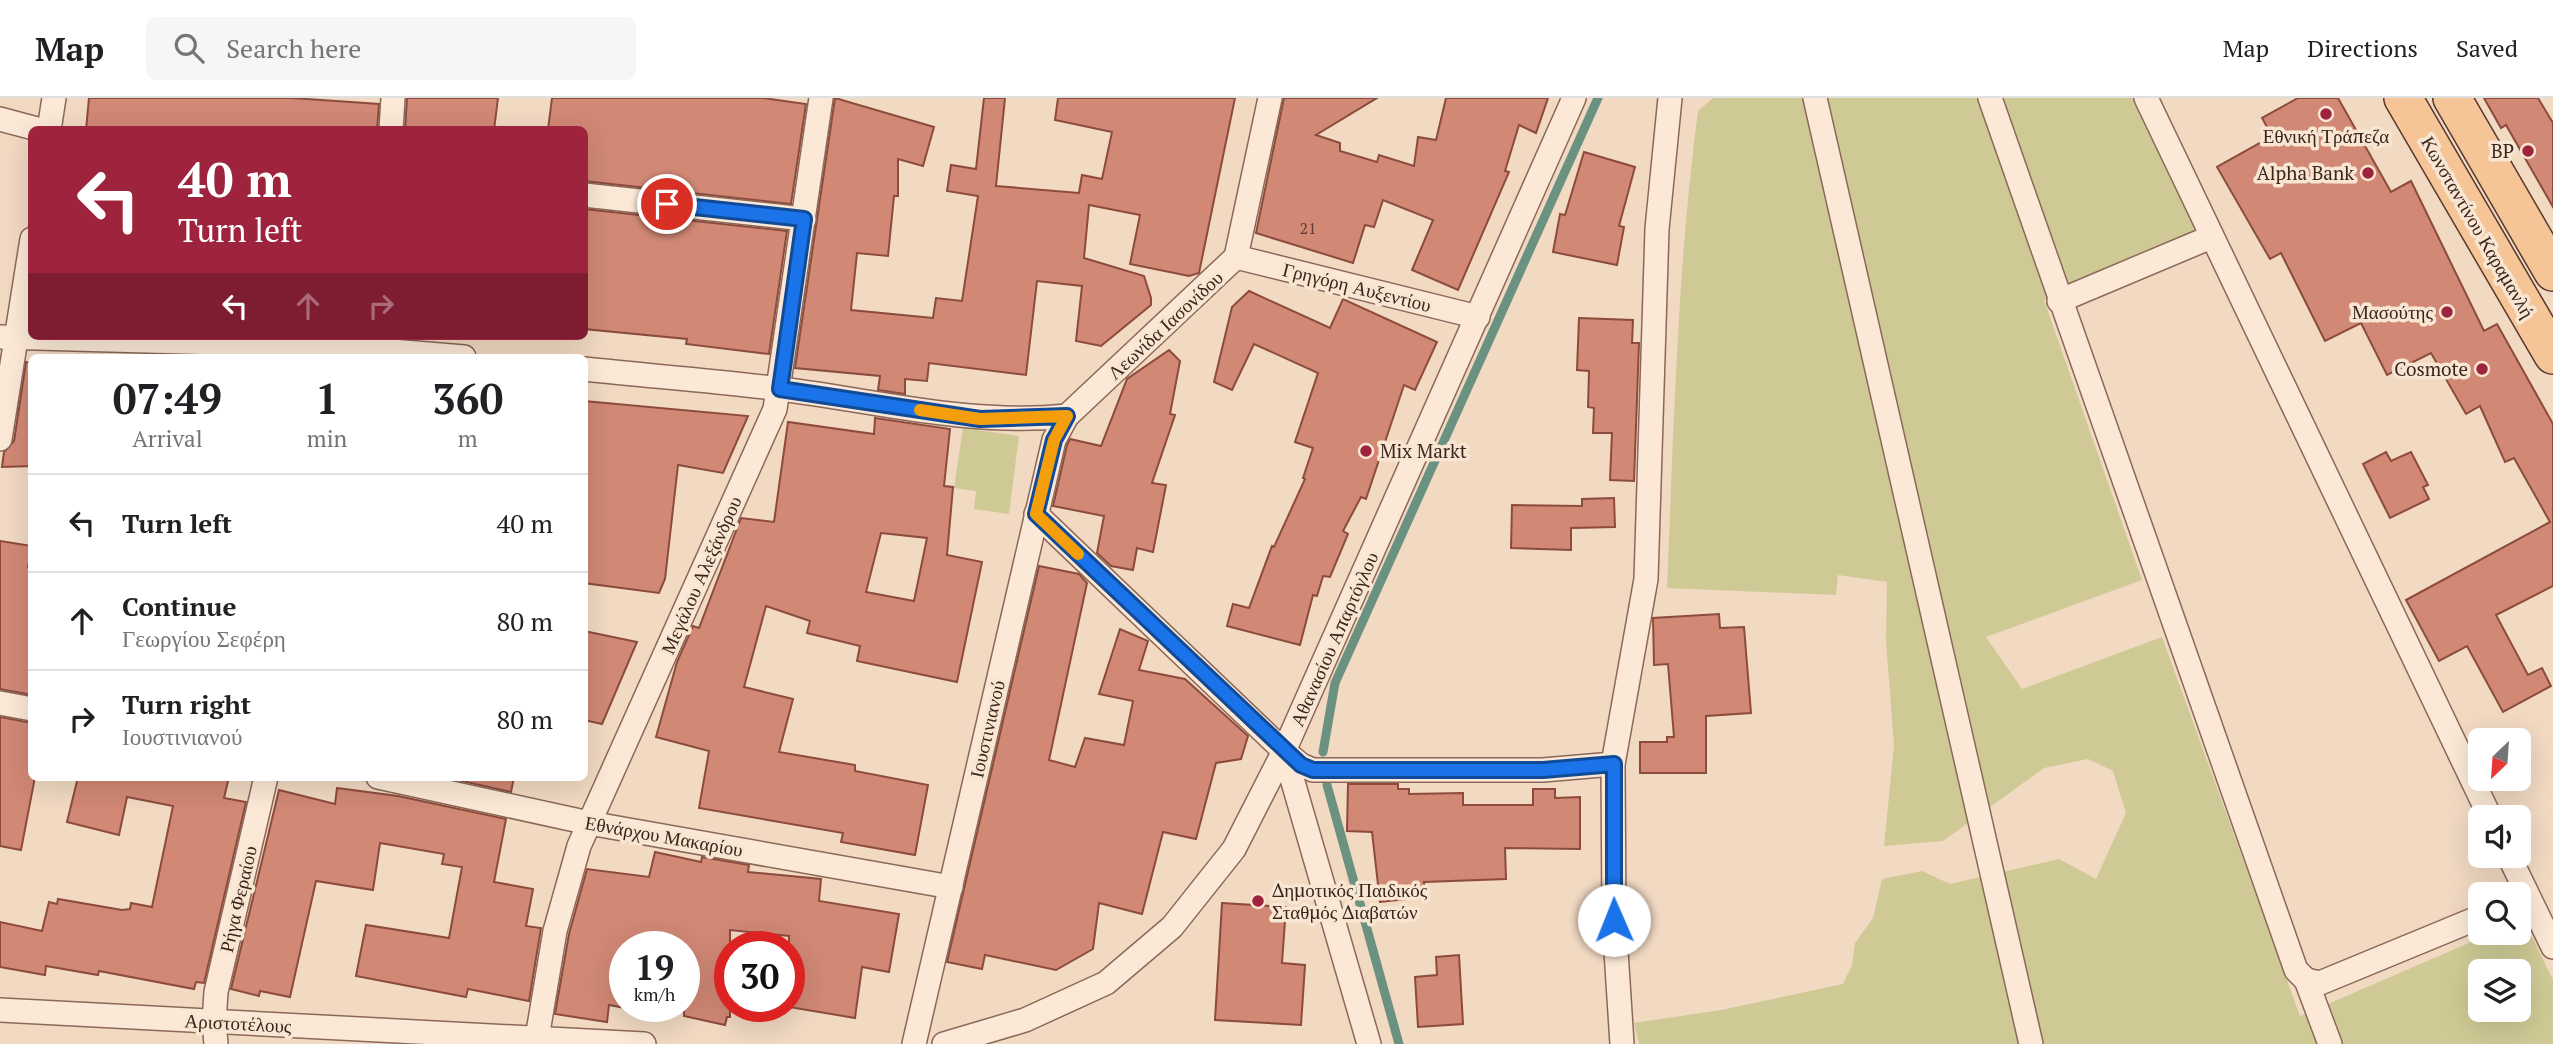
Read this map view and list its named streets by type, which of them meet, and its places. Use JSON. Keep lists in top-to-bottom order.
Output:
{
  "streets": {
    "main road": ["Κωνσταντίνου Καραμανλή"],
    "street": [
      "Γρηγόρη Αυξεντίου",
      "Λεωνίδα Ιασονίδου",
      "Μεγάλου Αλεξάνδρου",
      "Αθανασίου Απαρτόγλου",
      "Ιουστινιανού",
      "Εθνάρχου Μακαρίου",
      "Ρήγα Φεραίου",
      "Αριστοτέλους"
    ]
  },
  "crossings": [
    ["Γρηγόρη Αυξεντίου", "Λεωνίδα Ιασονίδου"],
    ["Γρηγόρη Αυξεντίου", "Αθανασίου Απαρτόγλου"],
    ["Λεωνίδα Ιασονίδου", "Ιουστινιανού"],
    ["Μεγάλου Αλεξάνδρου", "Εθνάρχου Μακαρίου"],
    ["Μεγάλου Αλεξάνδρου", "Αριστοτέλους"],
    ["Ιουστινιανού", "Εθνάρχου Μακαρίου"],
    ["Ρήγα Φεραίου", "Αριστοτέλους"]
  ],
  "places": [
    "Εθνική Τράπεζα",
    "BP",
    "Alpha Bank",
    "Μασούτης",
    "Cosmote",
    "Mix Markt",
    "Δημοτικός Παιδικός Σταθμός Διαβατών"
  ],
  "house_numbers": ["21"],
  "north": "bottom left",
  "page": {
    "header": "Map",
    "search": "Search here",
    "nav": ["Map", "Directions", "Saved"],
    "turn": ["40 m", "Turn left"],
    "eta": [
      "07:49",
      "Arrival",
      "1",
      "min",
      "360",
      "m"
    ],
    "list": [
      {
        "name": "Turn left",
        "value": "40 m"
      },
      {
        "name": "Continue",
        "note": "Γεωργίου Σεφέρη",
        "value": "80 m"
      },
      {
        "name": "Turn right",
        "note": "Ιουστινιανού",
        "value": "80 m"
      }
    ],
    "speed": "19 km/h",
    "limit": "30"
  }
}
